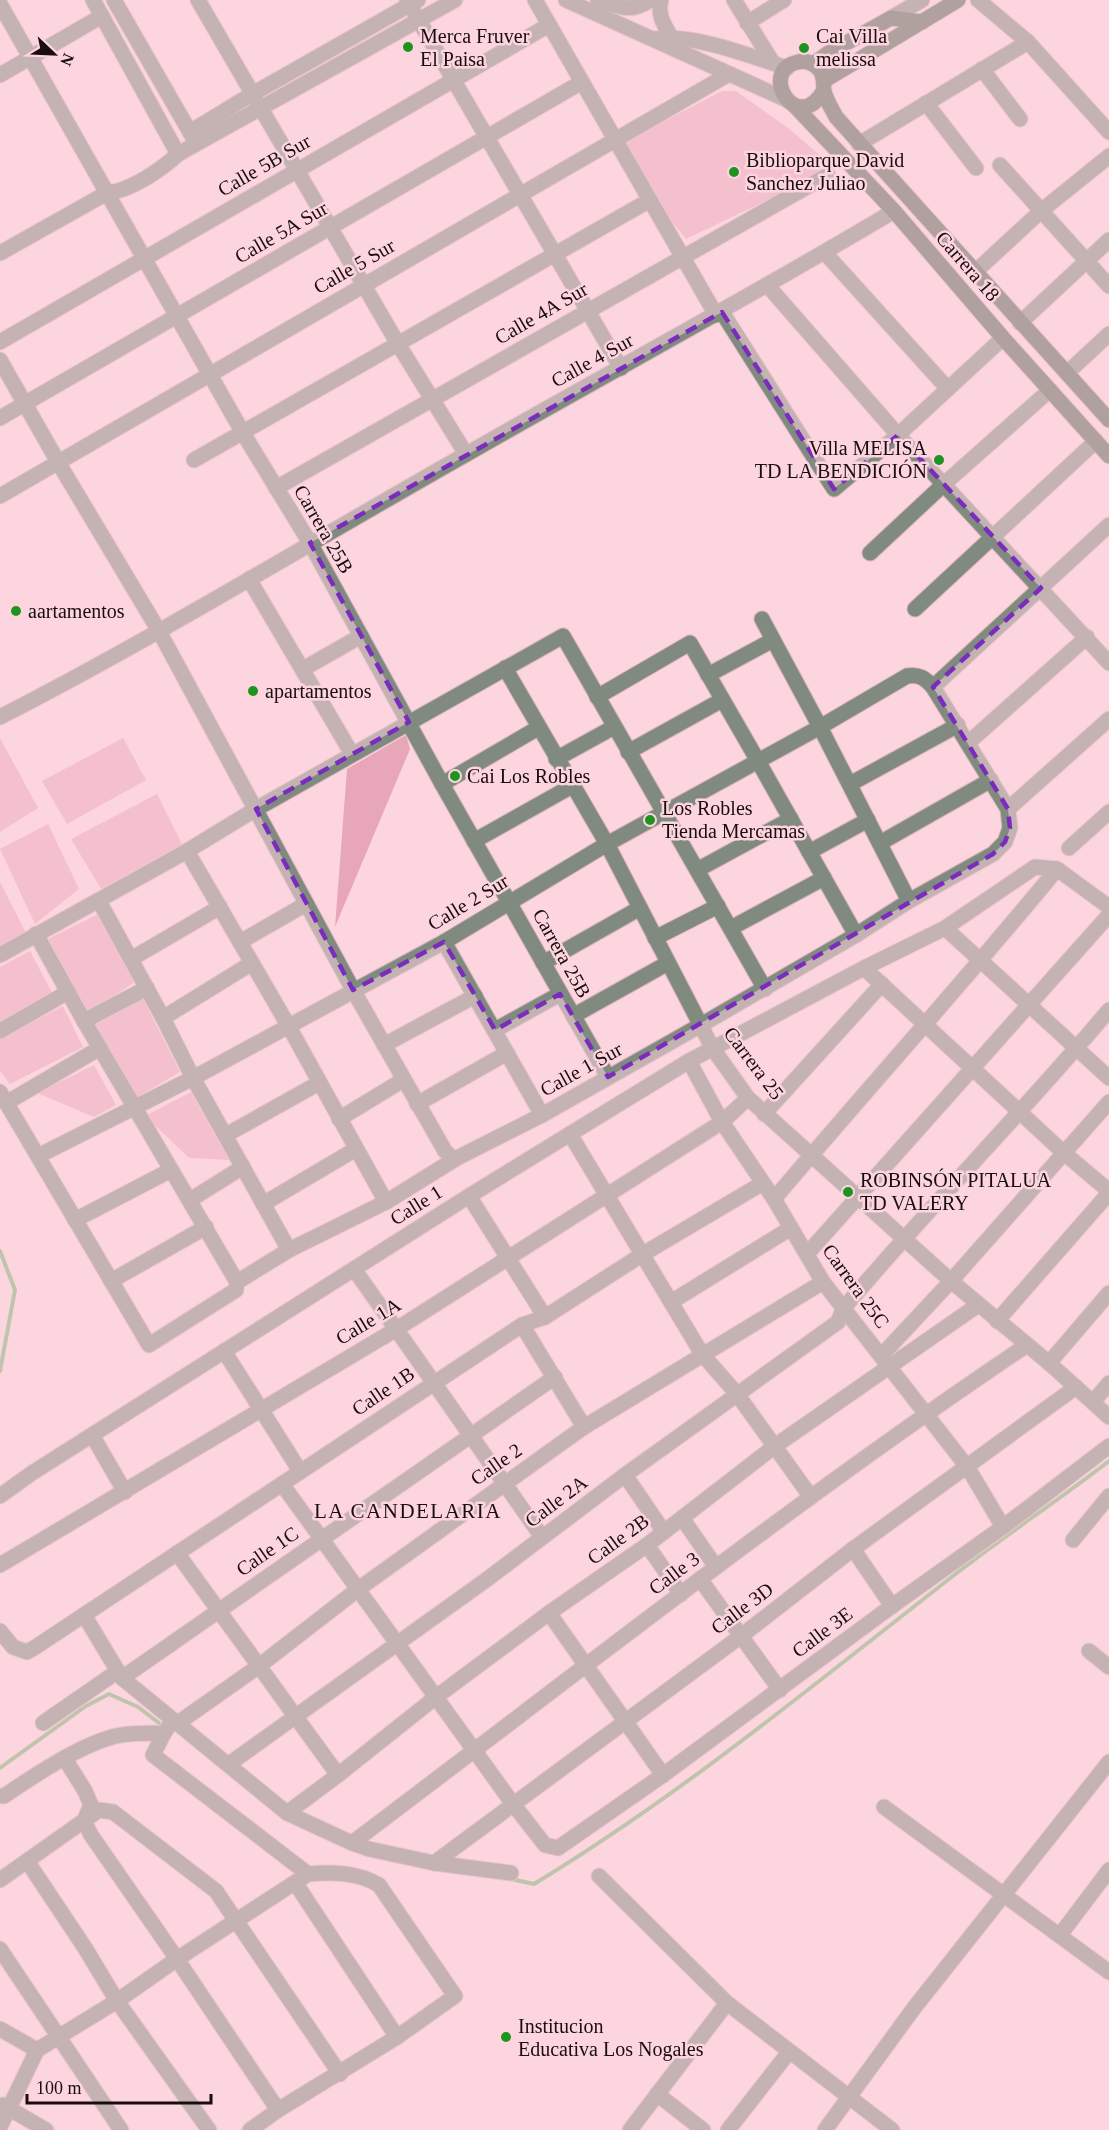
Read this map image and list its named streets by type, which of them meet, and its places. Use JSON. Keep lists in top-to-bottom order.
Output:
{
  "streets": {
    "street": [
      "Calle 5B Sur",
      "Calle 5A Sur",
      "Calle 5 Sur",
      "Carrera 18",
      "Calle 4A Sur",
      "Calle 4 Sur",
      "Carrera 25B",
      "Calle 2 Sur",
      "Carrera 25",
      "Calle 1 Sur",
      "Calle 1",
      "Carrera 25C",
      "Calle 1A",
      "Calle 1B",
      "Calle 2",
      "Calle 2A",
      "Calle 2B",
      "Calle 1C",
      "Calle 3",
      "Calle 3D",
      "Calle 3E"
    ]
  },
  "crossings": [
    ["Calle 5B Sur", "Carrera 25B"],
    ["Calle 5A Sur", "Carrera 25B"],
    ["Calle 5 Sur", "Carrera 25B"],
    ["Carrera 18", "Calle 4 Sur"],
    ["Calle 4A Sur", "Carrera 25B"],
    ["Calle 4 Sur", "Carrera 25B"],
    ["Carrera 25B", "Calle 2 Sur"],
    ["Carrera 25B", "Calle 1 Sur"],
    ["Calle 2 Sur", "Carrera 25"],
    ["Carrera 25", "Calle 1 Sur"],
    ["Carrera 25", "Calle 1"],
    ["Carrera 25", "Calle 1A"],
    ["Carrera 25", "Calle 2B"],
    ["Carrera 25", "Calle 3"],
    ["Carrera 25", "Calle 3D"],
    ["Calle 1 Sur", "Calle 1"],
    ["Calle 1", "Carrera 25C"],
    ["Carrera 25C", "Calle 1A"],
    ["Carrera 25C", "Calle 1B"],
    ["Carrera 25C", "Calle 2"],
    ["Carrera 25C", "Calle 2A"],
    ["Carrera 25C", "Calle 2B"],
    ["Carrera 25C", "Calle 3"],
    ["Carrera 25C", "Calle 3D"],
    ["Carrera 25C", "Calle 3E"],
    ["Calle 3D", "Calle 3E"]
  ],
  "districts": ["LA CANDELARIA"],
  "places": [
    "Merca Fruver El Paisa",
    "Cai Villa melissa",
    "Biblioparque David Sanchez Juliao",
    "Villa MELISA TD LA BENDICIÓN",
    "aartamentos",
    "apartamentos",
    "Cai Los Robles",
    "Los Robles Tienda Mercamas",
    "ROBINSÓN PITALUA TD VALERY",
    "Institucion Educativa Los Nogales"
  ],
  "scale_bar": "100 m",
  "north": "bottom right"
}
